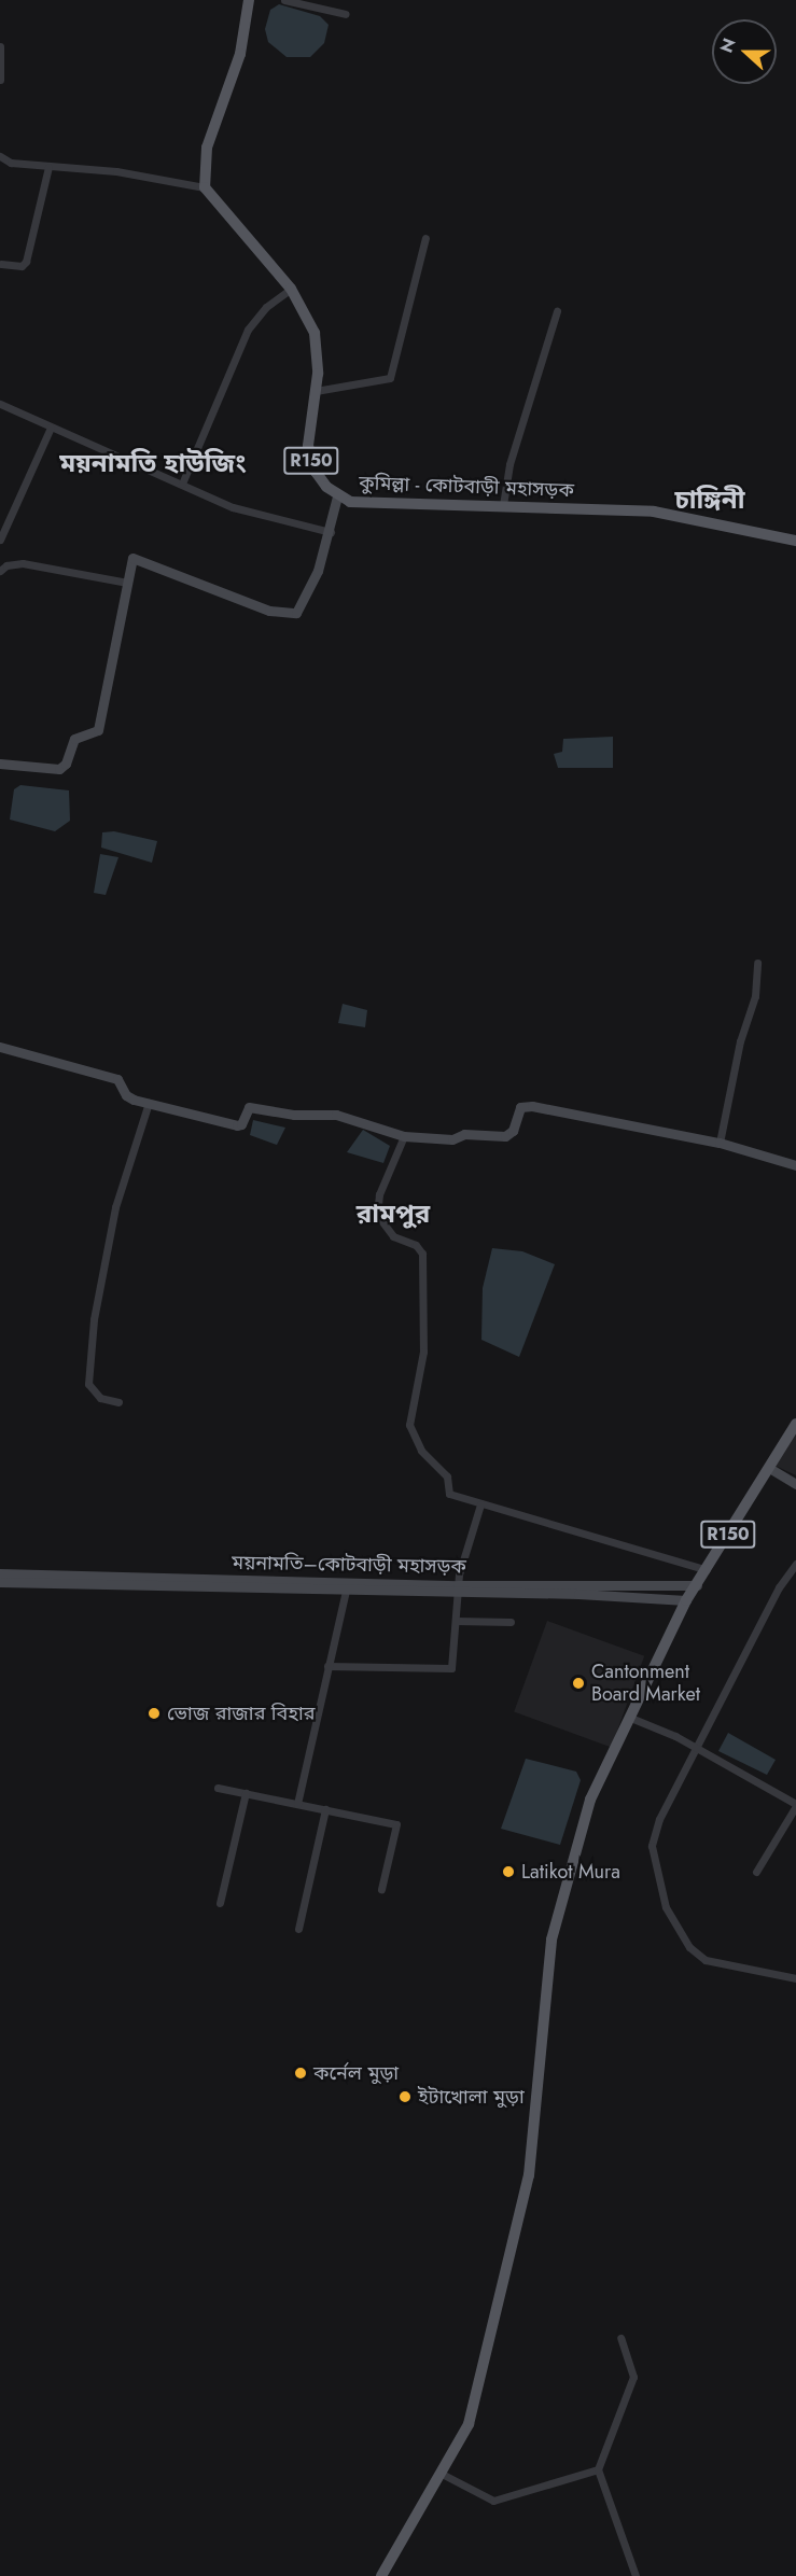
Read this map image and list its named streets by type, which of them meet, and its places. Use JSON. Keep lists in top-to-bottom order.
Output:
{
  "streets": {
    "main road": ["R150", "কুমিল্লা - কোটবাড়ী মহাসড়ক", "ময়নামতি–কোটবাড়ী মহাসড়ক"]
  },
  "crossings": [
    ["R150", "ময়নামতি–কোটবাড়ী মহাসড়ক"]
  ],
  "districts": ["ময়নামতি হাউজিং", "চাঙ্গিনী", "রামপুর"],
  "places": [
    "Cantonment Board Market",
    "ভোজ রাজার বিহার",
    "Latikot Mura",
    "কর্নেল মুড়া",
    "ইটাখোলা মুড়া"
  ],
  "north": "left"
}
